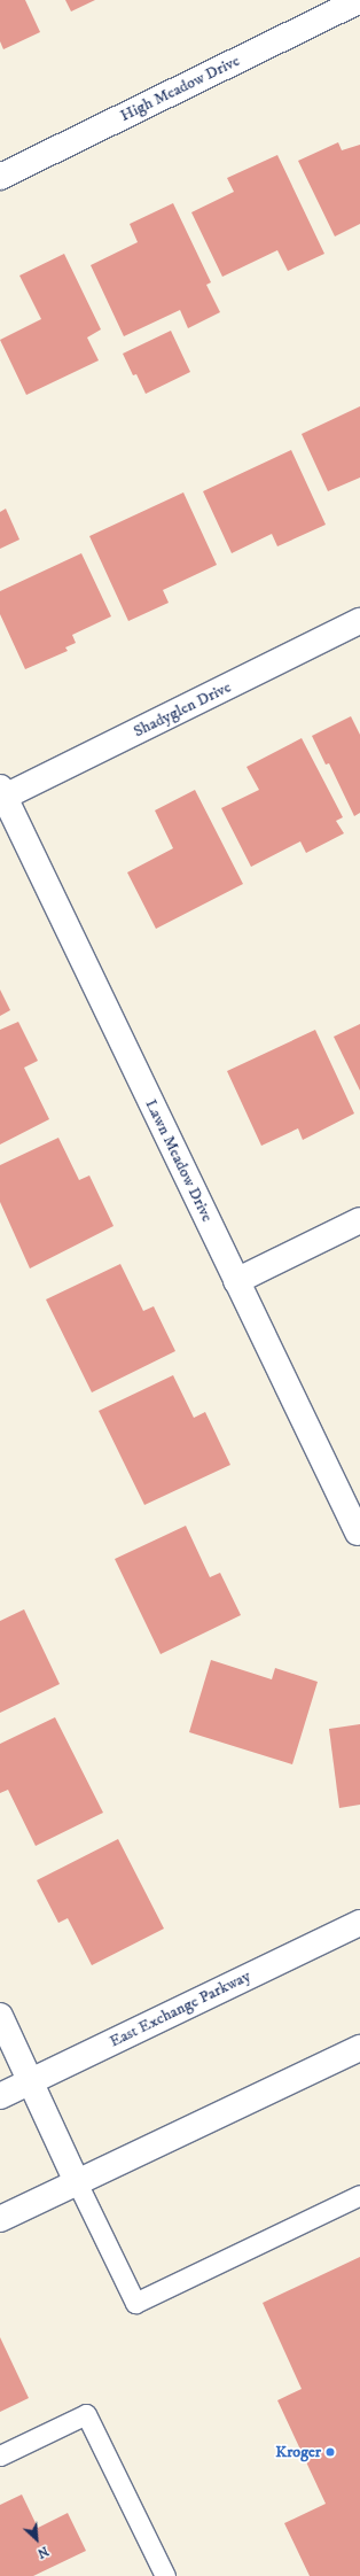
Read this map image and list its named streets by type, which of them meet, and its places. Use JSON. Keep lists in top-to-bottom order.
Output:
{
  "streets": {
    "street": [
      "High Meadow Drive",
      "Shadyglen Drive",
      "Lawn Meadow Drive",
      "East Exchange Parkway"
    ]
  },
  "crossings": [
    ["Shadyglen Drive", "Lawn Meadow Drive"]
  ],
  "places": ["Kroger"],
  "north": "bottom right"
}
